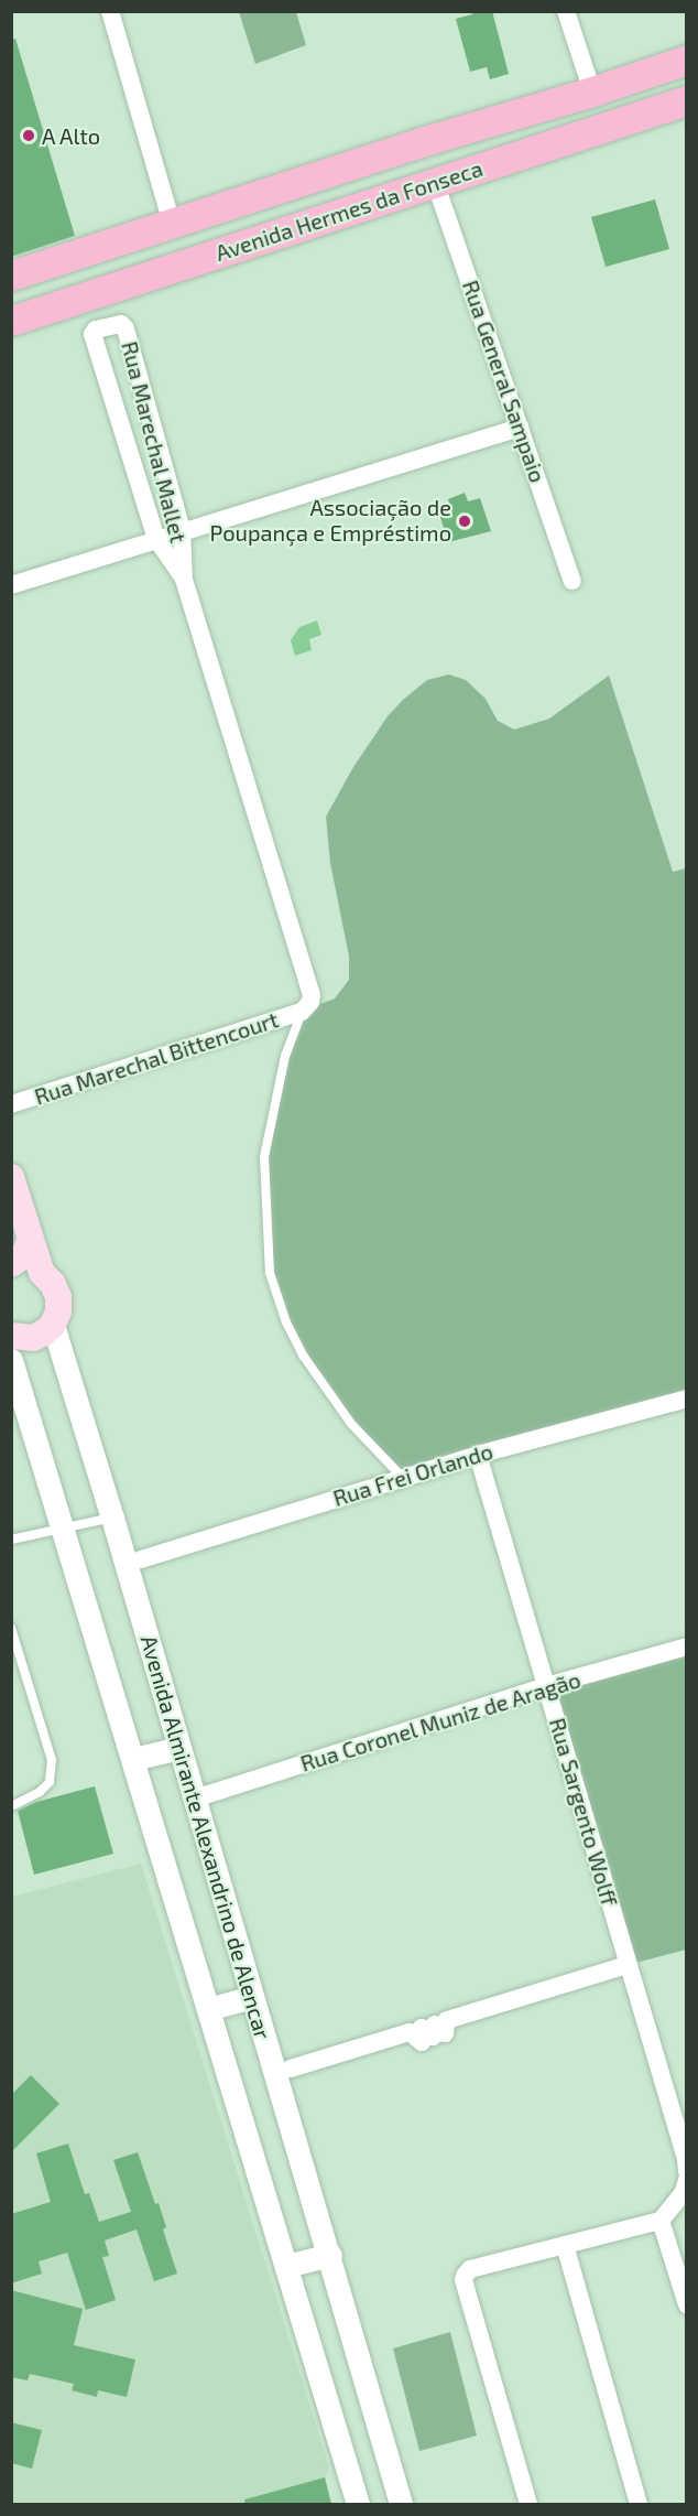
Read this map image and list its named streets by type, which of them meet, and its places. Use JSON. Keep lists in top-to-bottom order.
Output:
{
  "streets": {
    "main road": ["Avenida Hermes da Fonseca", "Avenida Almirante Alexandrino de Alencar"],
    "street": [
      "Rua General Sampaio",
      "Rua Marechal Mallet",
      "Rua Marechal Bittencourt",
      "Rua Frei Orlando",
      "Rua Coronel Muniz de Aragão",
      "Rua Sargento Wolff"
    ]
  },
  "crossings": [
    ["Avenida Hermes da Fonseca", "Rua General Sampaio"],
    ["Rua Marechal Mallet", "Rua Marechal Bittencourt"],
    ["Rua Frei Orlando", "Rua Sargento Wolff"],
    ["Rua Coronel Muniz de Aragão", "Rua Sargento Wolff"],
    ["Rua Coronel Muniz de Aragão", "Avenida Almirante Alexandrino de Alencar"]
  ],
  "places": ["A Alto", "Associação de Poupança e Empréstimo"]
}
